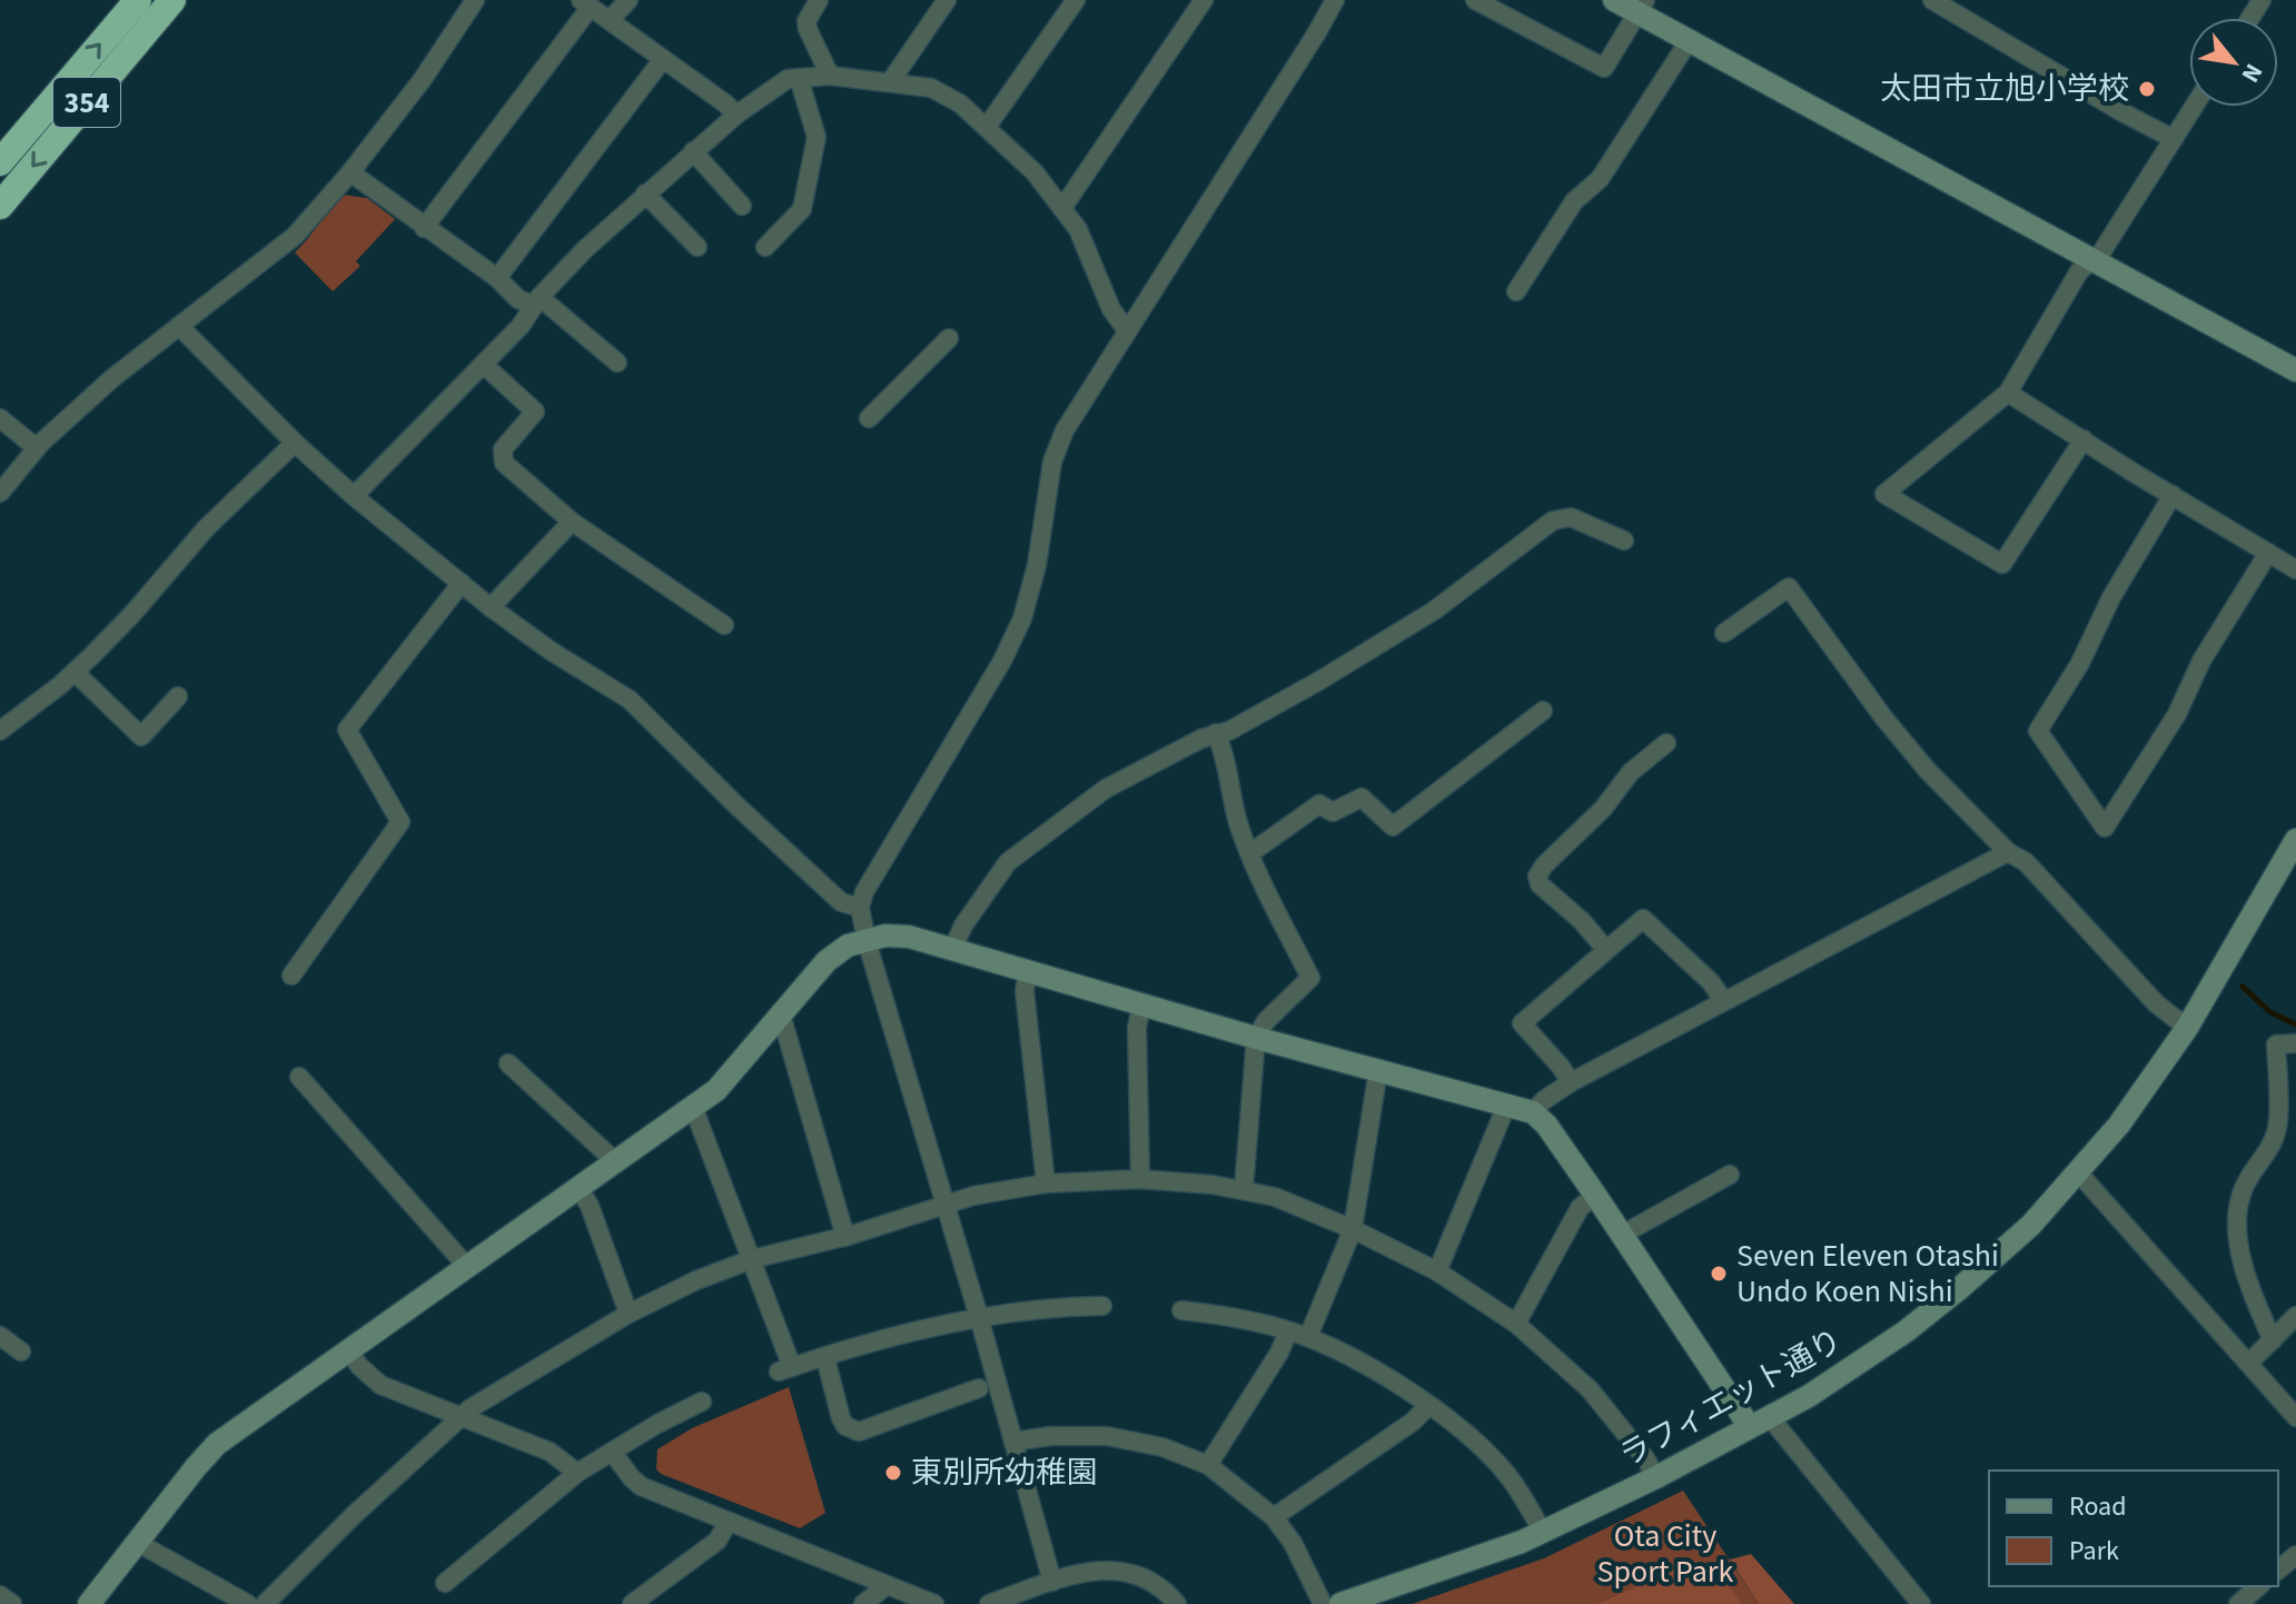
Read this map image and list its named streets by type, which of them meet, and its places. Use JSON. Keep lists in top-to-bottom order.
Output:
{
  "streets": {
    "highway": ["354"],
    "street": ["ラフィエット通り"]
  },
  "parks": ["Ota City Sport Park"],
  "places": ["太田市立旭小学校", "Seven Eleven Otashi Undo Koen Nishi", "東別所幼稚園"],
  "legend": ["Road", "Park"],
  "north": "bottom right"
}
